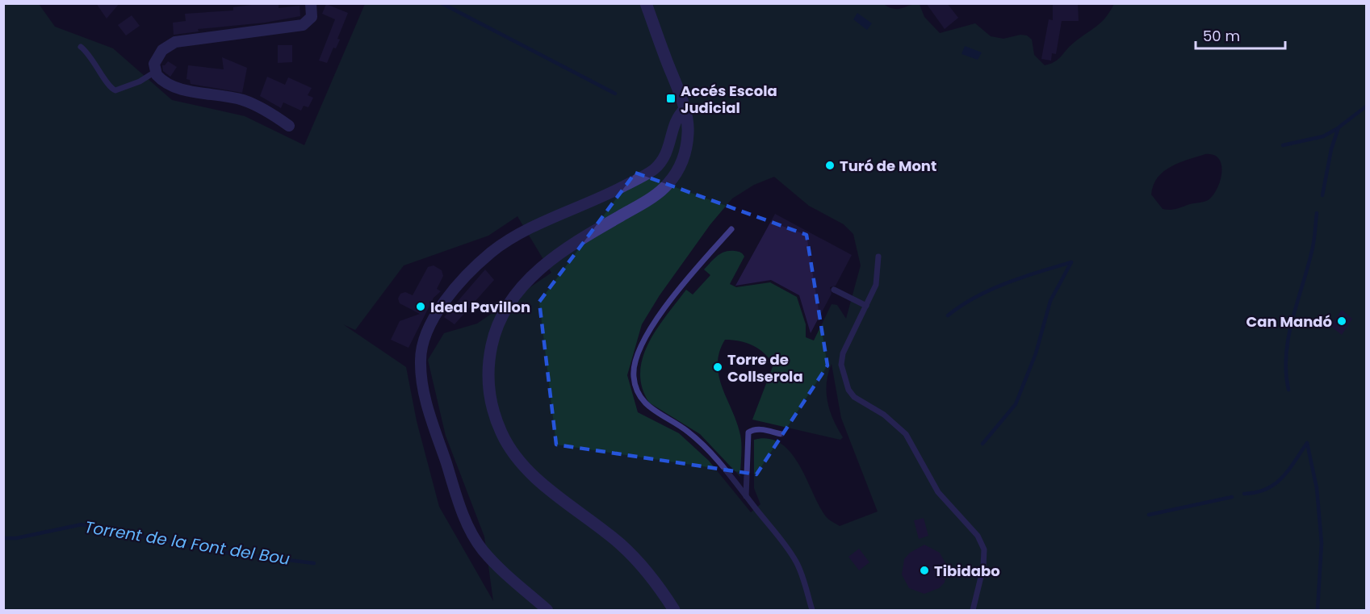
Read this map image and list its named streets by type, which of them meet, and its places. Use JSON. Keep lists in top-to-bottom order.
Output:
{
  "water": ["Torrent de la Font del Bou"],
  "places": {
    "transit": ["Accés Escola Judicial"],
    "other": [
      "Turó de Mont",
      "Ideal Pavillon",
      "Can Mandó",
      "Torre de Collserola",
      "Tibidabo"
    ]
  },
  "scale_bar": "50 m"
}
